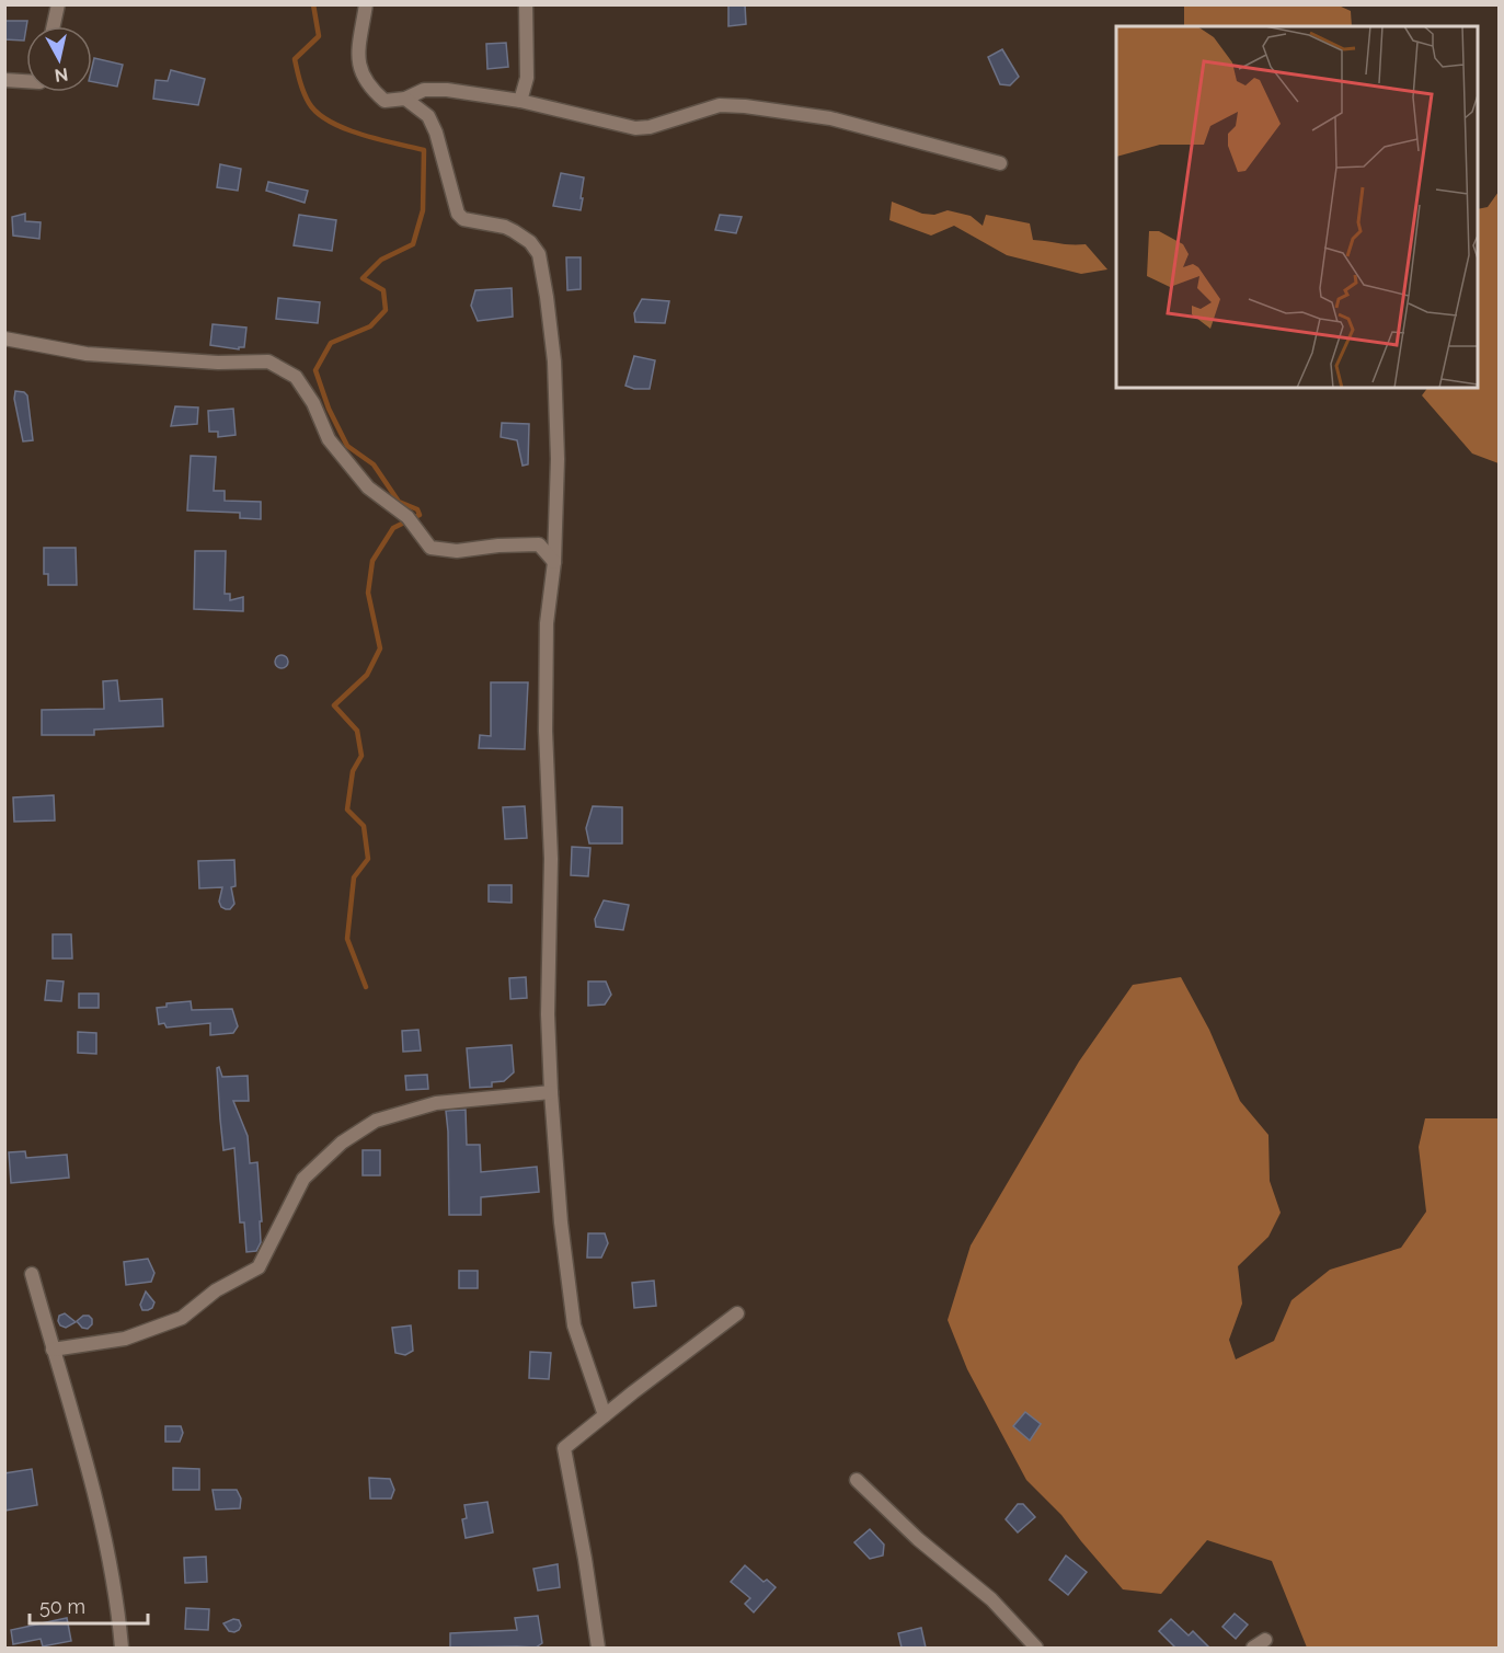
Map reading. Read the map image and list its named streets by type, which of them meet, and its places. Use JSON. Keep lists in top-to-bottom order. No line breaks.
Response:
{"scale_bar":"50 m","north":"bottom"}
